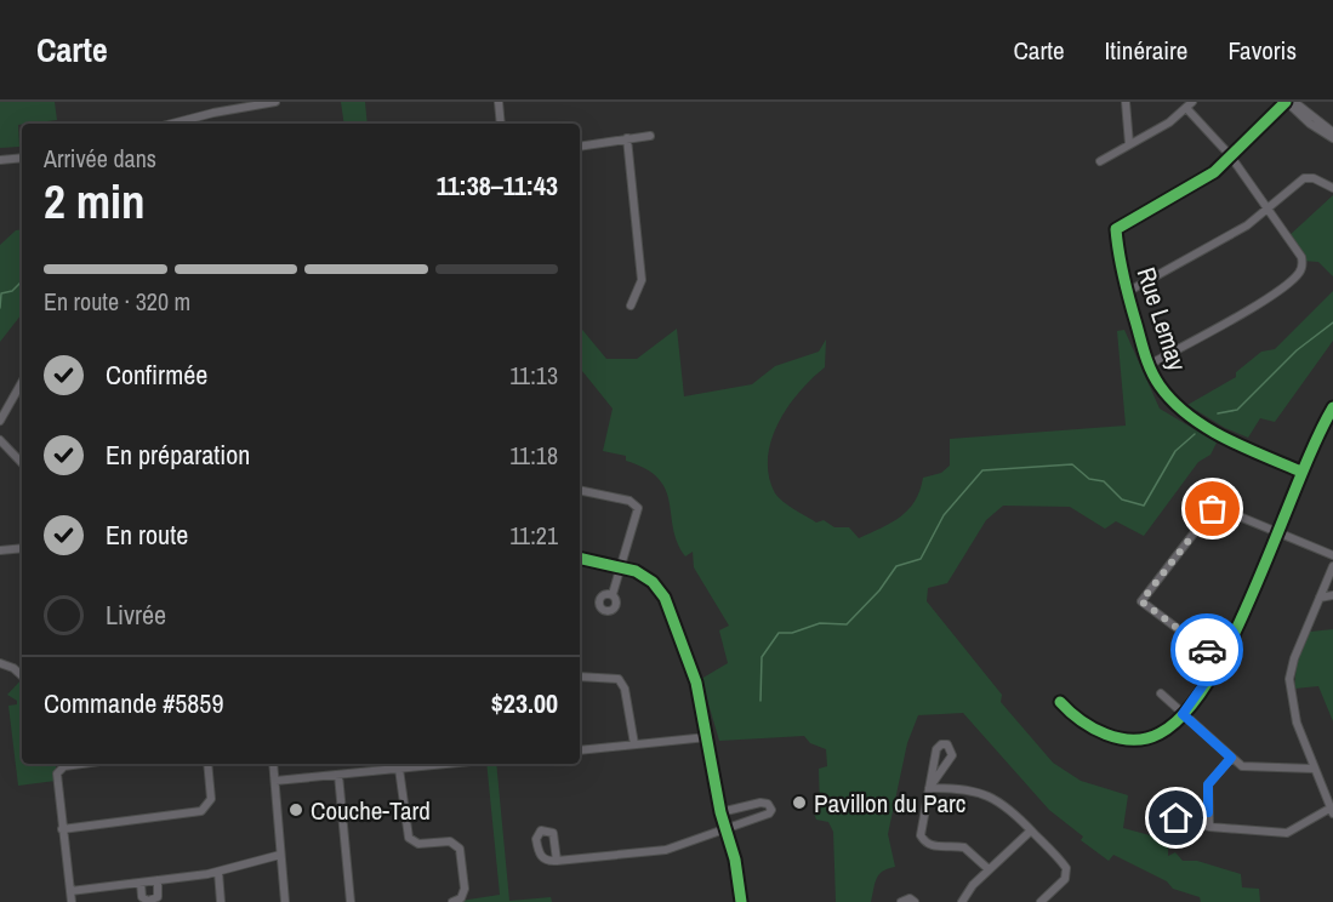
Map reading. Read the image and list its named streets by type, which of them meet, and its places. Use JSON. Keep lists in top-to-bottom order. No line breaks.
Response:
{"streets":{"street":["Rue Lemay"]},"places":["Pavillon du Parc","Couche-Tard"],"page":{"header":"Carte","nav":["Carte","Itinéraire","Favoris"],"heading":["2 min","Arrivée dans","11:38–11:43"],"panel":["Commande #5859","$23.00"],"bar":"En route · 320 m","list":[["Confirmée","11:13"],["En préparation","11:18"],["En route","11:21"],"Livrée"]}}
